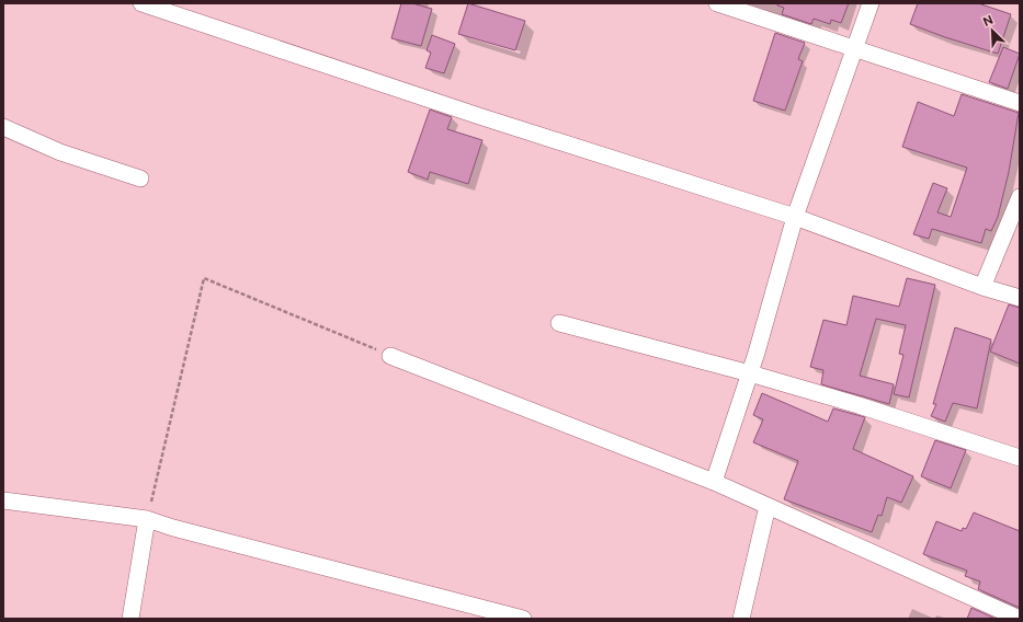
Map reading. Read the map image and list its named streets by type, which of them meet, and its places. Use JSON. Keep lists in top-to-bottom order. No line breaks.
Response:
{"north":"top left"}
